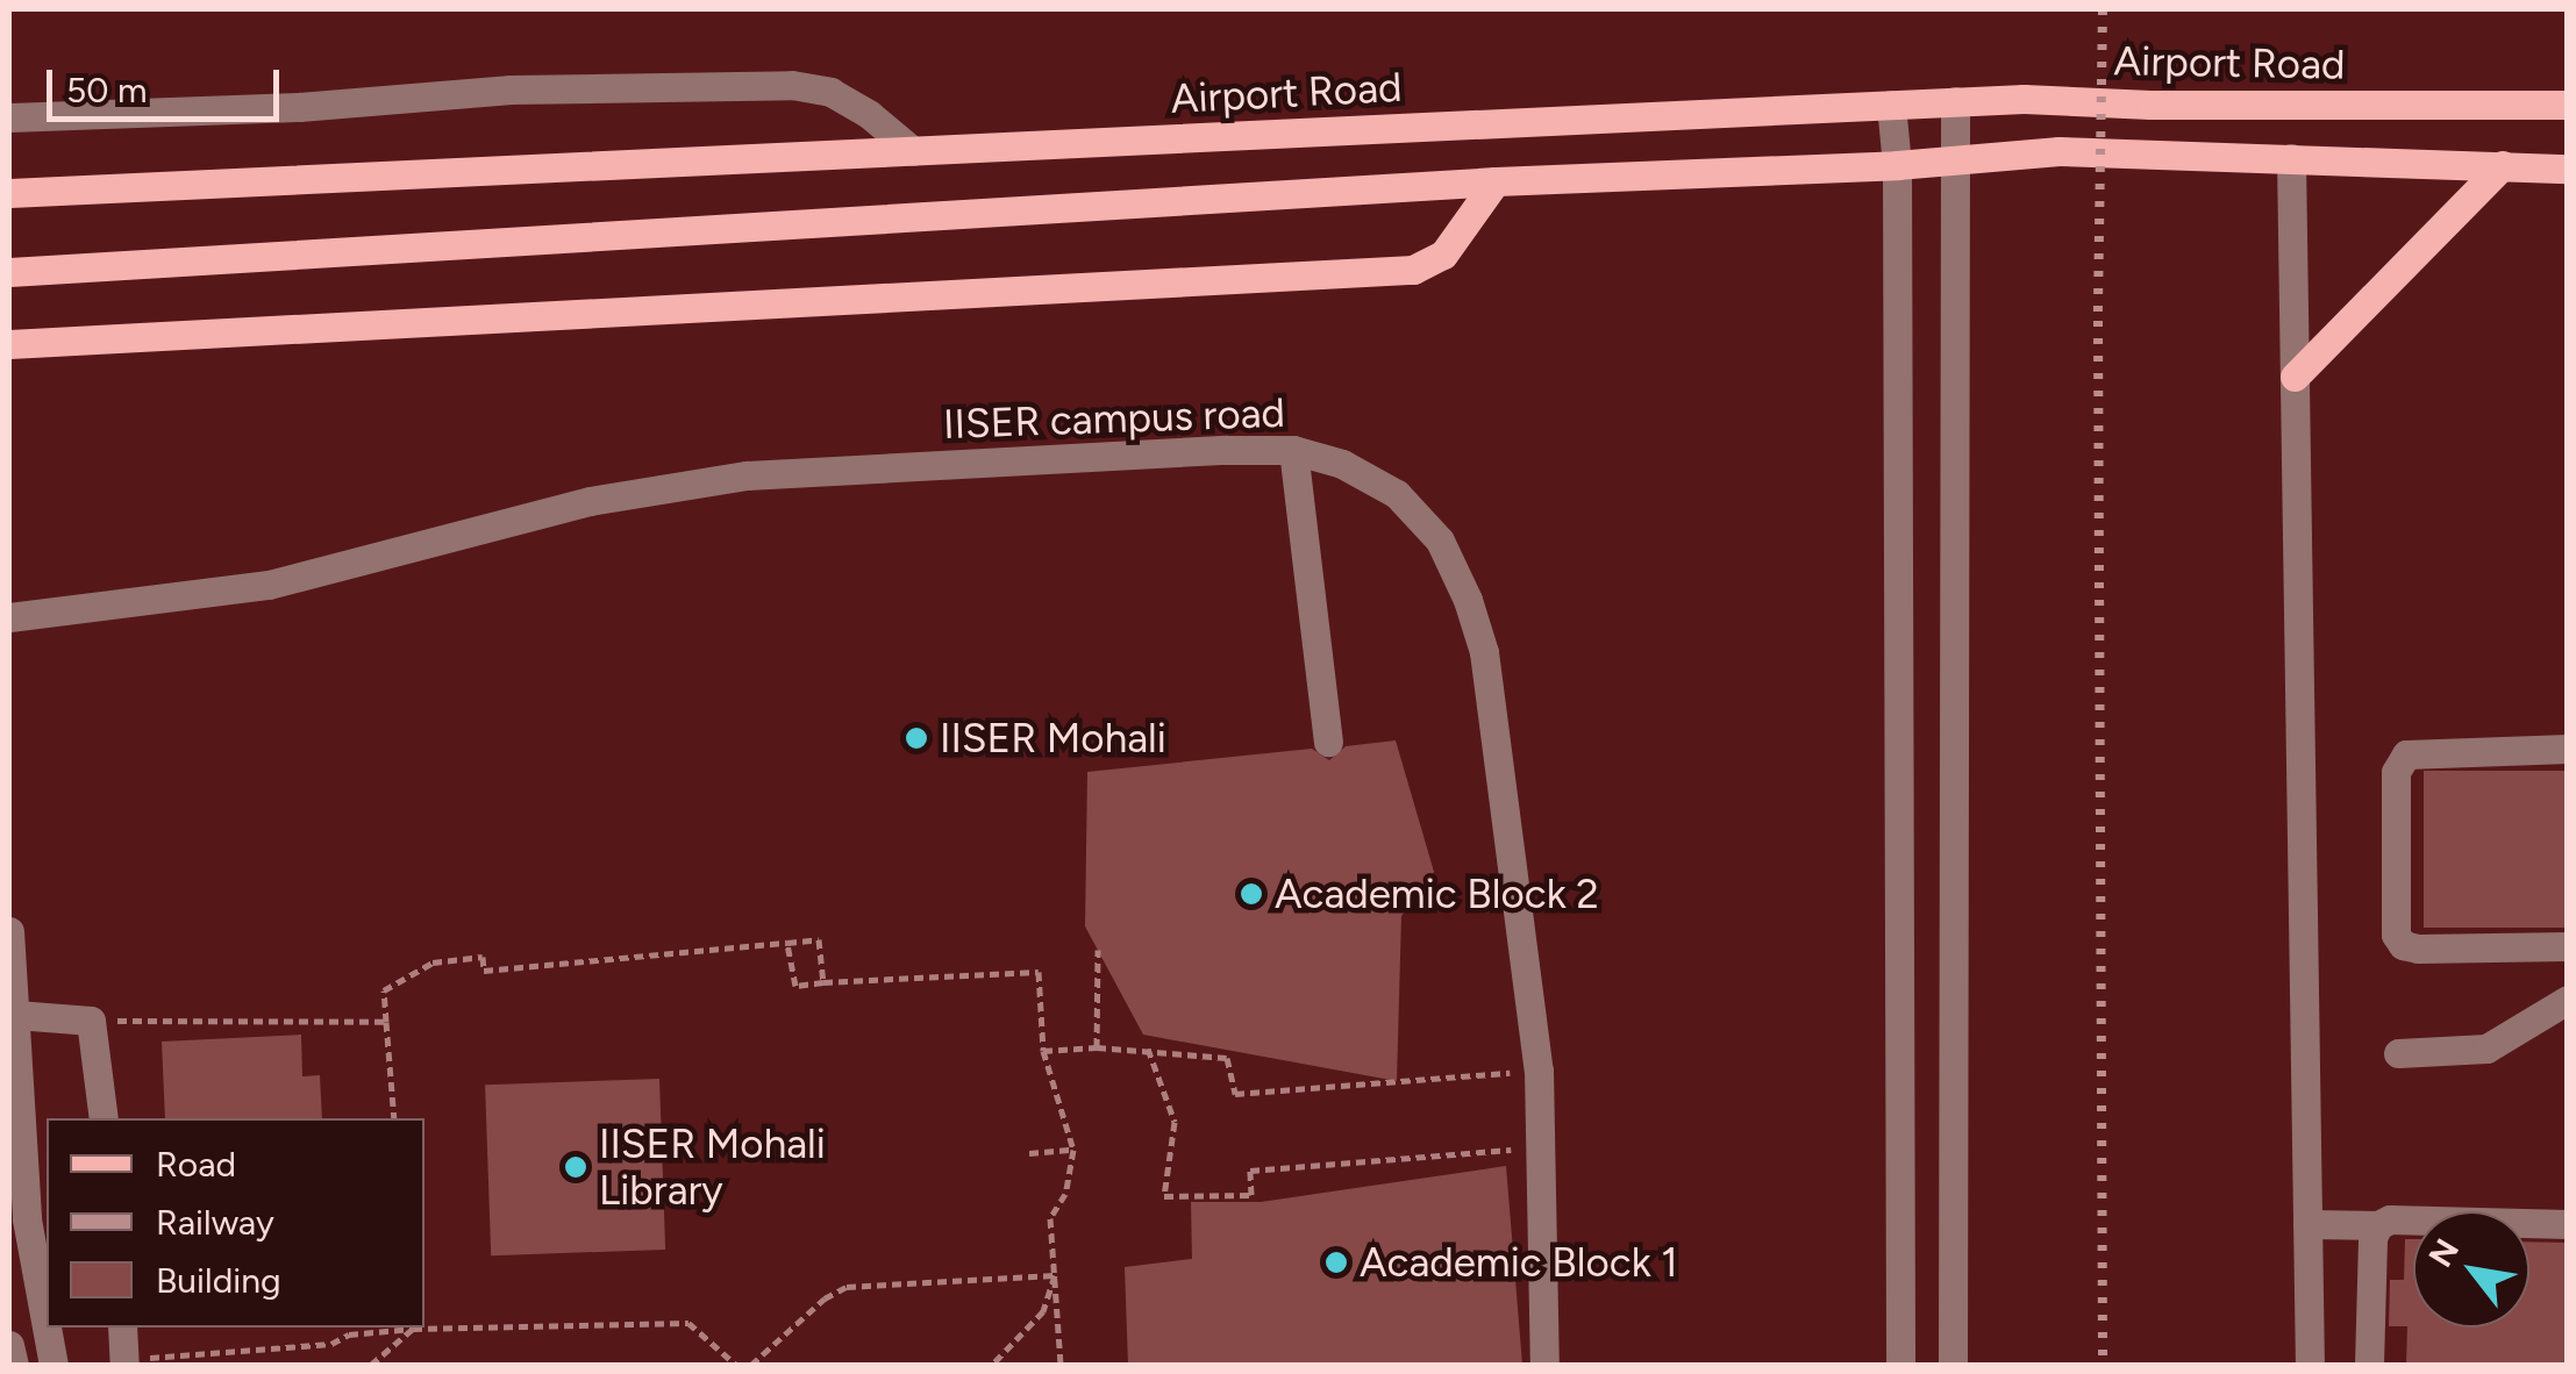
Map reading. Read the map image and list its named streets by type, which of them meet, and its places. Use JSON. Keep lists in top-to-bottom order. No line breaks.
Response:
{"streets":{"main road":["Airport Road"],"street":["IISER campus road"]},"places":["IISER Mohali","Academic Block 2","IISER Mohali Library","Academic Block 1"],"legend":["Road","Railway","Building"],"scale_bar":"50 m","north":"top left"}
